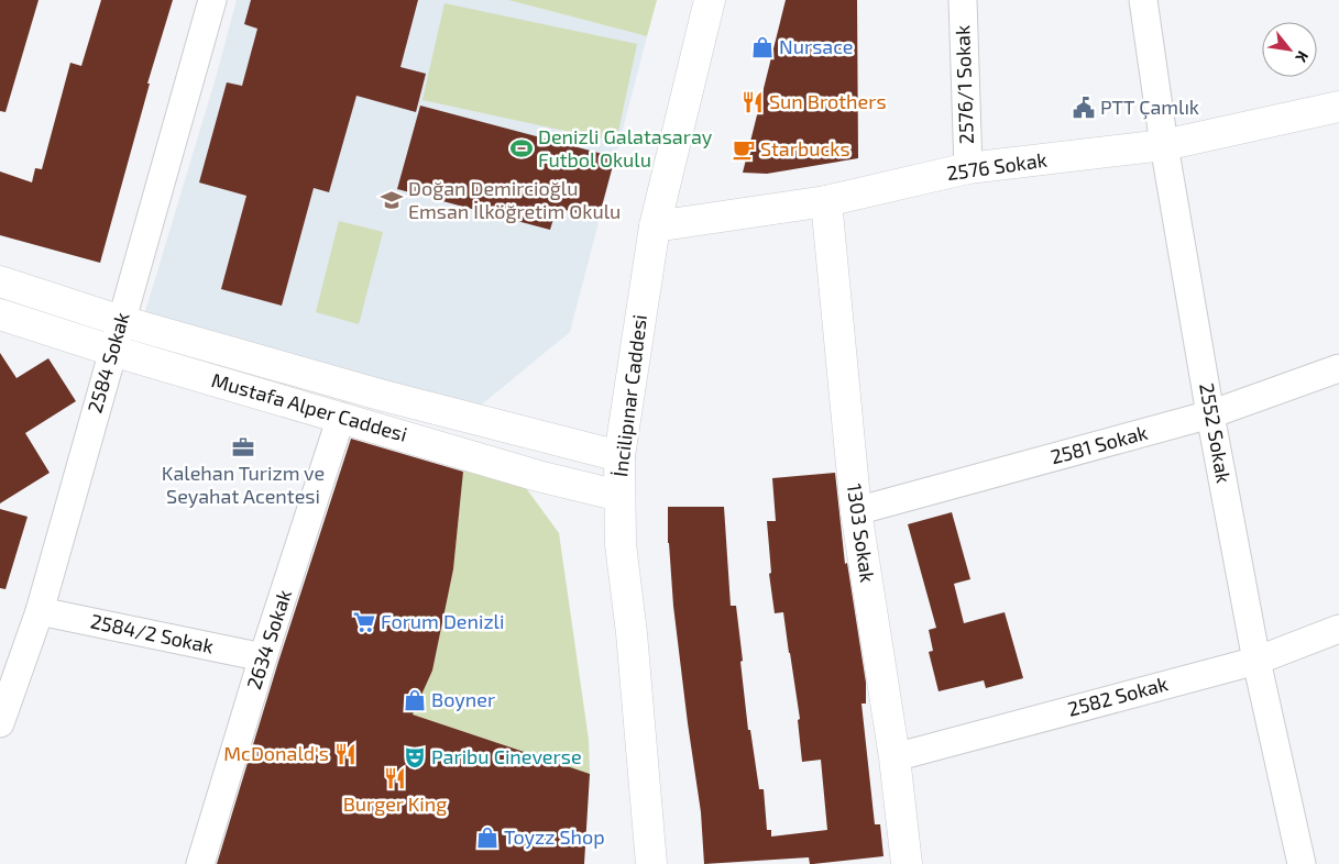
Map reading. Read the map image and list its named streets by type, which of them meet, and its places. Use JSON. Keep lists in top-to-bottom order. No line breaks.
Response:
{"streets":{"main road":["2576 Sokak","İncilipınar Caddesi","Mustafa Alper Caddesi","1303 Sokak"],"street":["2576/1 Sokak","2584 Sokak","2552 Sokak","2581 Sokak","2584/2 Sokak","2634 Sokak","2582 Sokak"]},"crossings":[["2576/1 Sokak","2576 Sokak"],["2576 Sokak","İncilipınar Caddesi"],["2576 Sokak","2552 Sokak"],["2576 Sokak","1303 Sokak"],["2584 Sokak","Mustafa Alper Caddesi"],["2584 Sokak","2584/2 Sokak"],["İncilipınar Caddesi","Mustafa Alper Caddesi"],["Mustafa Alper Caddesi","2634 Sokak"],["2552 Sokak","2581 Sokak"],["2552 Sokak","2582 Sokak"],["2581 Sokak","1303 Sokak"],["1303 Sokak","2582 Sokak"],["2584/2 Sokak","2634 Sokak"]],"places":{"shop":["Nursace","Boyner","Toyzz Shop"],"restaurant":["Sun Brothers","McDonald's","Burger King"],"public building":["PTT Çamlık"],"sports":["Denizli Galatasaray Futbol Okulu"],"cafe":["Starbucks"],"school or university":["Doğan Demircioğlu Emsan İlköğretim Okulu"],"office":["Kalehan Turizm ve Seyahat Acentesi"],"supermarket":["Forum Denizli"],"theatre":["Paribu Cineverse"]},"north":"bottom right"}
